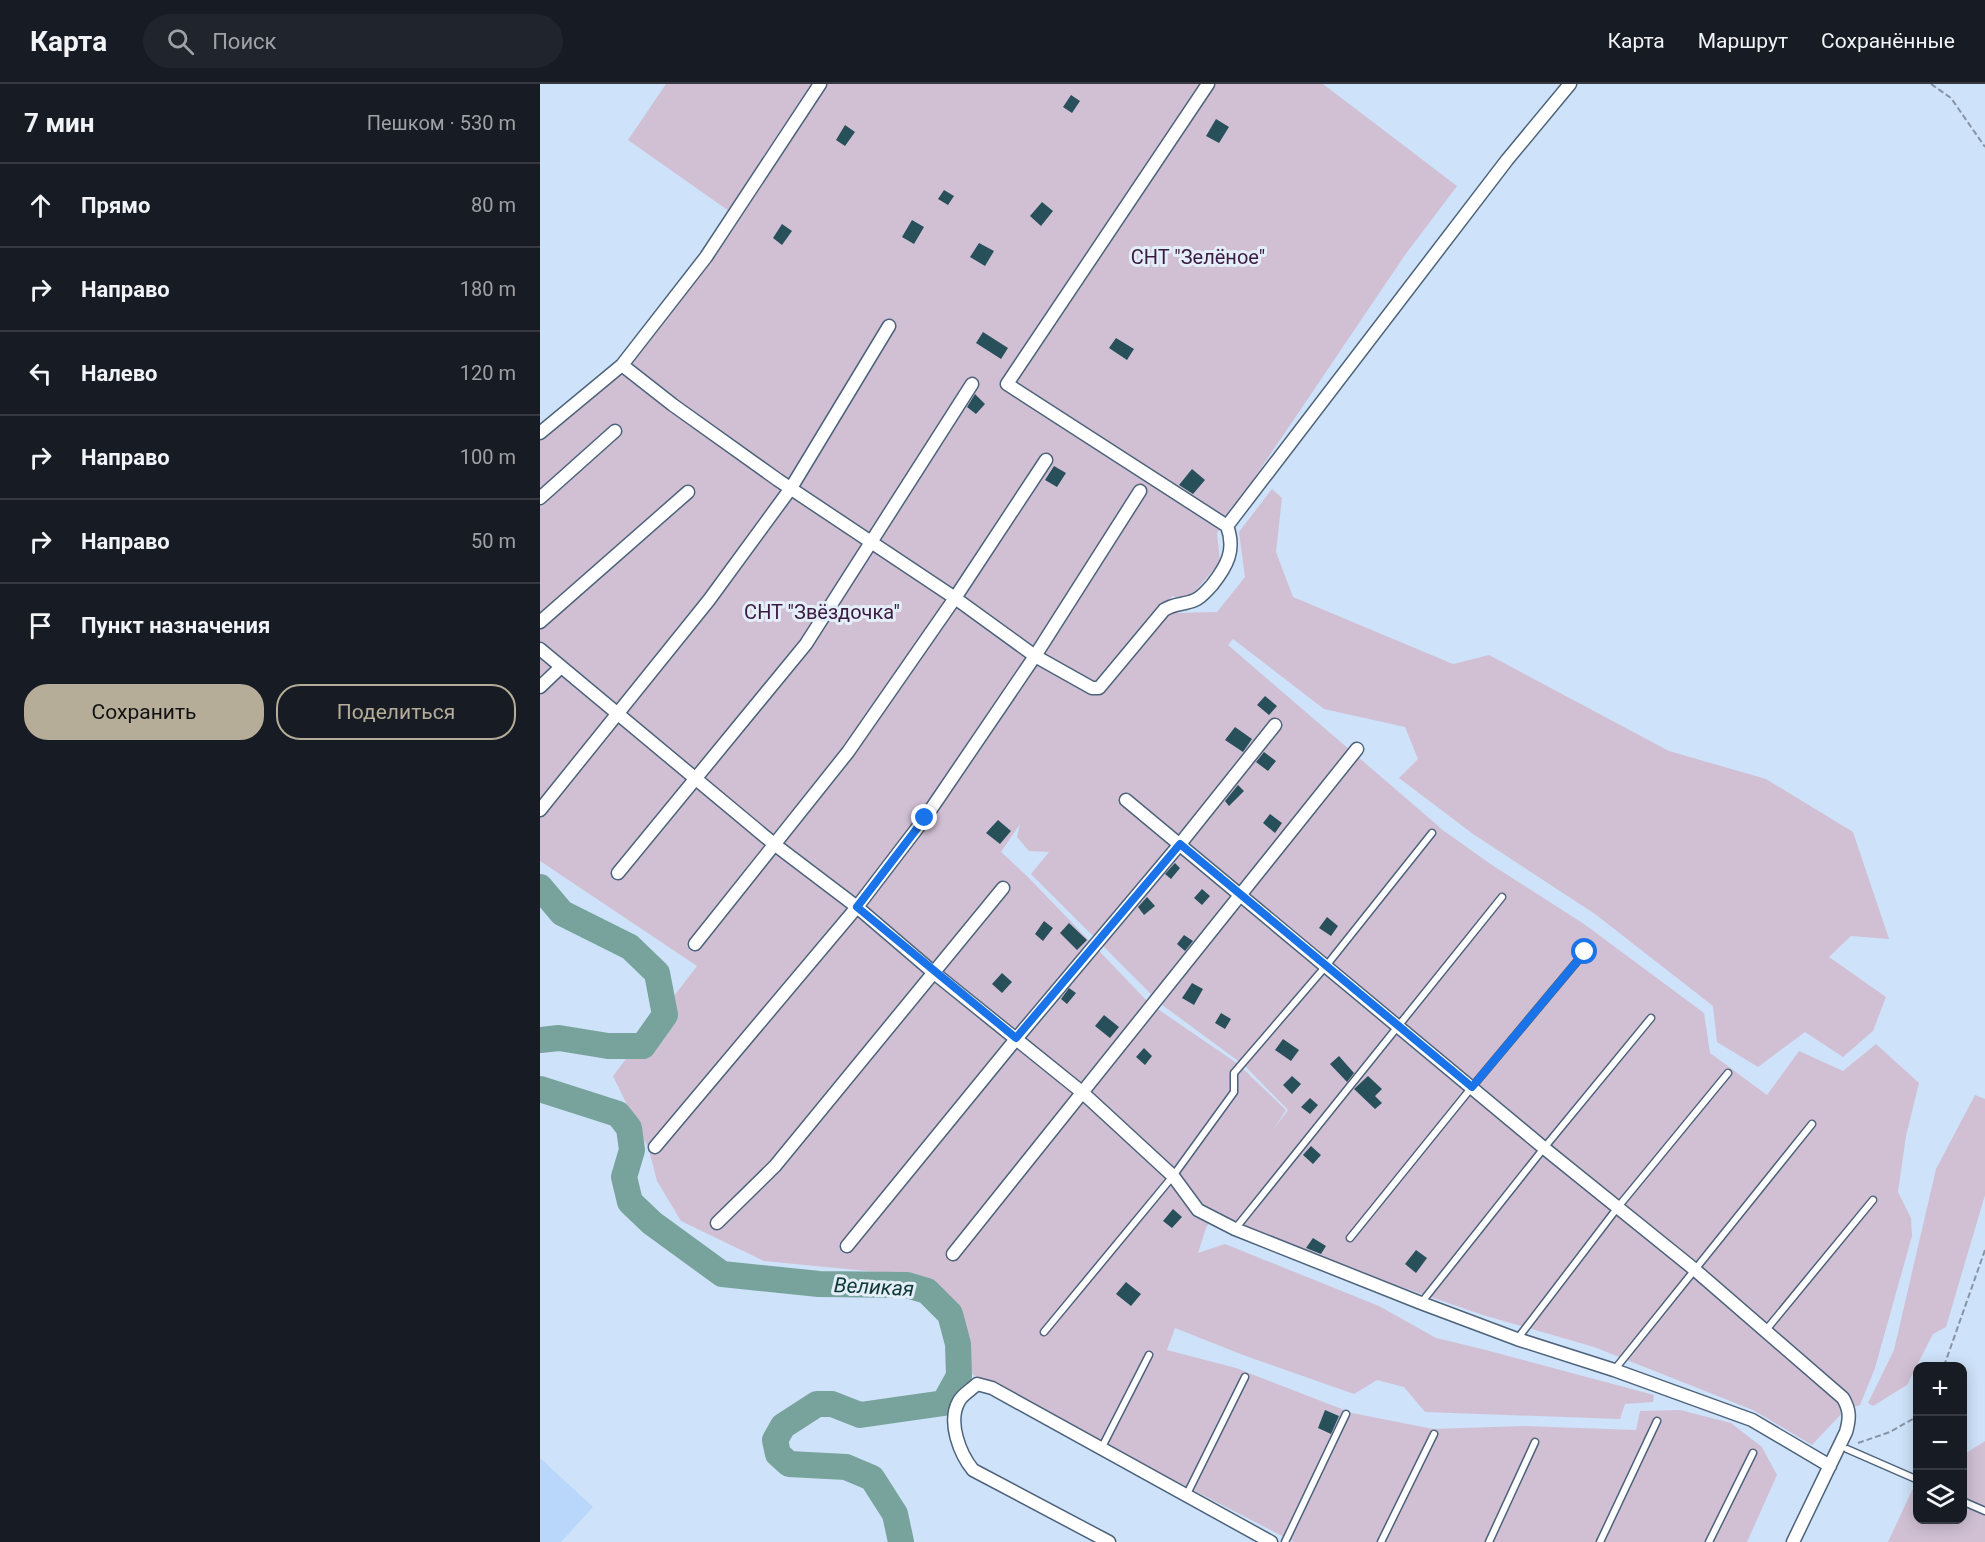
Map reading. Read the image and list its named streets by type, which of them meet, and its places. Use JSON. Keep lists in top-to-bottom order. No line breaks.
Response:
{"water":["Великая"],"parks":["СНТ \"Зелёное\"","СНТ \"Звёздочка\""],"page":{"header":"Карта","search":"Поиск","nav":["Карта","Маршрут","Сохранённые"],"heading":["7 мин","Пешком · 530 m"],"list":[["Прямо","80 m"],["Направо","180 m"],["Налево","120 m"],["Направо","100 m"],["Направо","50 m"],"Пункт назначения"],"buttons":["Сохранить","Поделиться"],"map_buttons":["+","−"]}}
